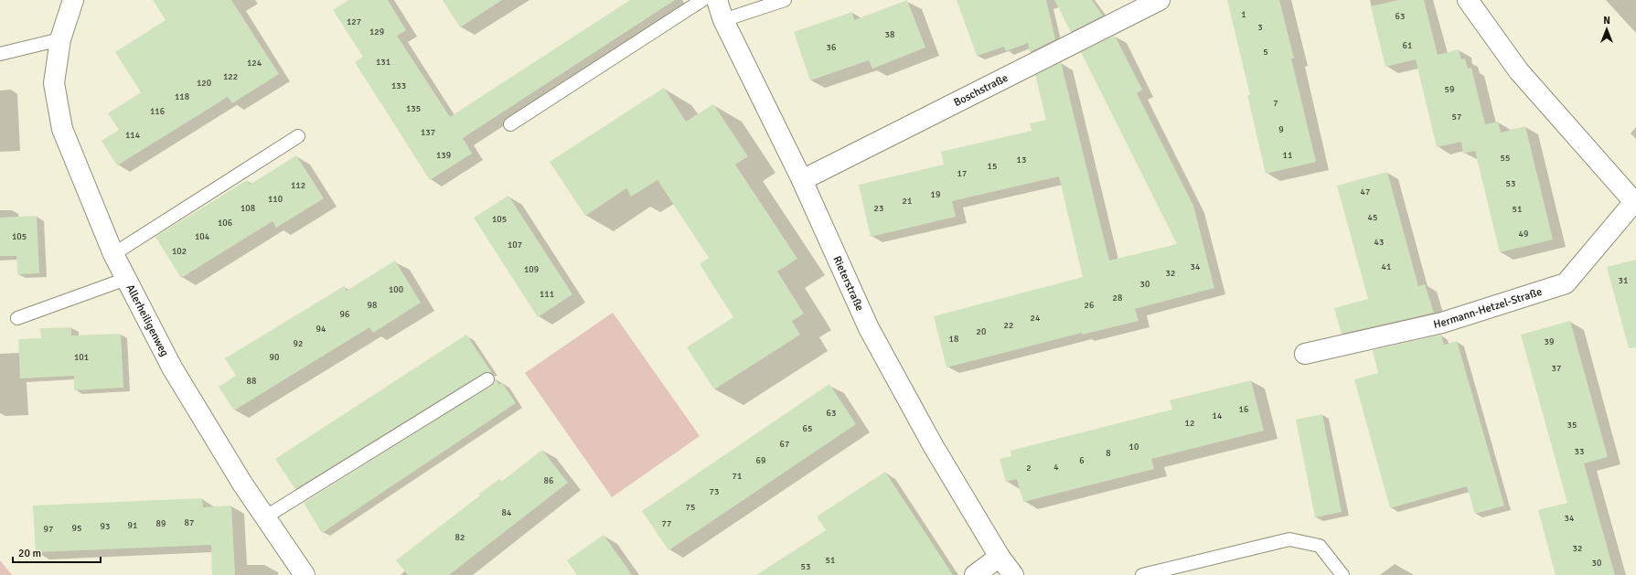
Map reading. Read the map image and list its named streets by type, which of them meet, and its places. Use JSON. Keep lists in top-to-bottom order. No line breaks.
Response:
{"streets":{"street":["Boschstraße","Rieterstraße","Hermann-Hetzel-Straße","Allerheiligenweg"]},"crossings":[["Boschstraße","Rieterstraße"]],"house_numbers":["1","63","127","3","129","38","61","36","5","131","124","122","120","133","59","118","7","135","116","57","9","137","114","139","11","55","13","15","17","53","112","47","19","110","21","108","23","51","45","105","106","49","105","104","43","107","102","34","41","109","32","31","30","100","111","28","98","26","96","24","22","94","20","18","39","92","101","90","37","88","16","63","14","12","35","65","67","10","33","8","69","6","4","2","71","86","73","75","84","34","87","89","77","91","93","95","97","82","32","51","30","53"],"scale_bar":"20 m","north":"top"}
